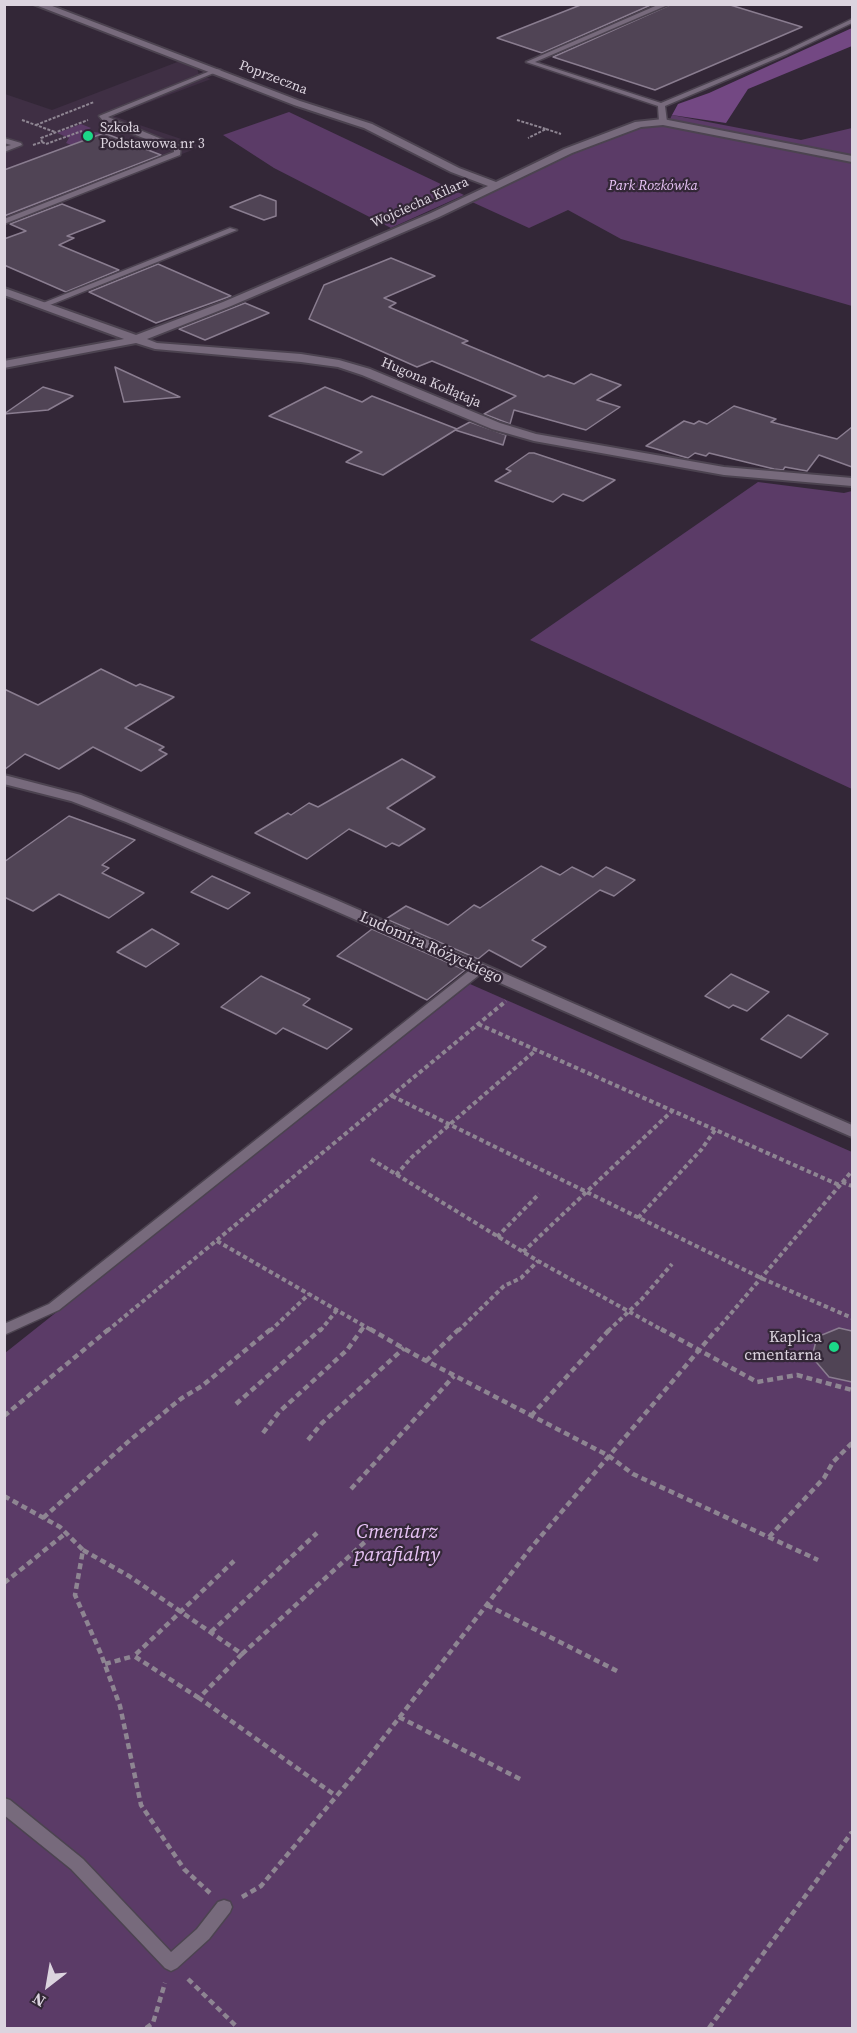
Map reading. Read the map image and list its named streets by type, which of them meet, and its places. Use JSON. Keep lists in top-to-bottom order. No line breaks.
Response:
{"streets":{"street":["Poprzeczna","Wojciecha Kilara","Hugona Kołłątaja","Ludomira Różyckiego"]},"crossings":[["Poprzeczna","Wojciecha Kilara"],["Wojciecha Kilara","Hugona Kołłątaja"]],"parks":["Park Rozkówka","Cmentarz parafialny"],"places":["Szkoła Podstawowa nr 3","Kaplica cmentarna"],"north":"bottom left"}
